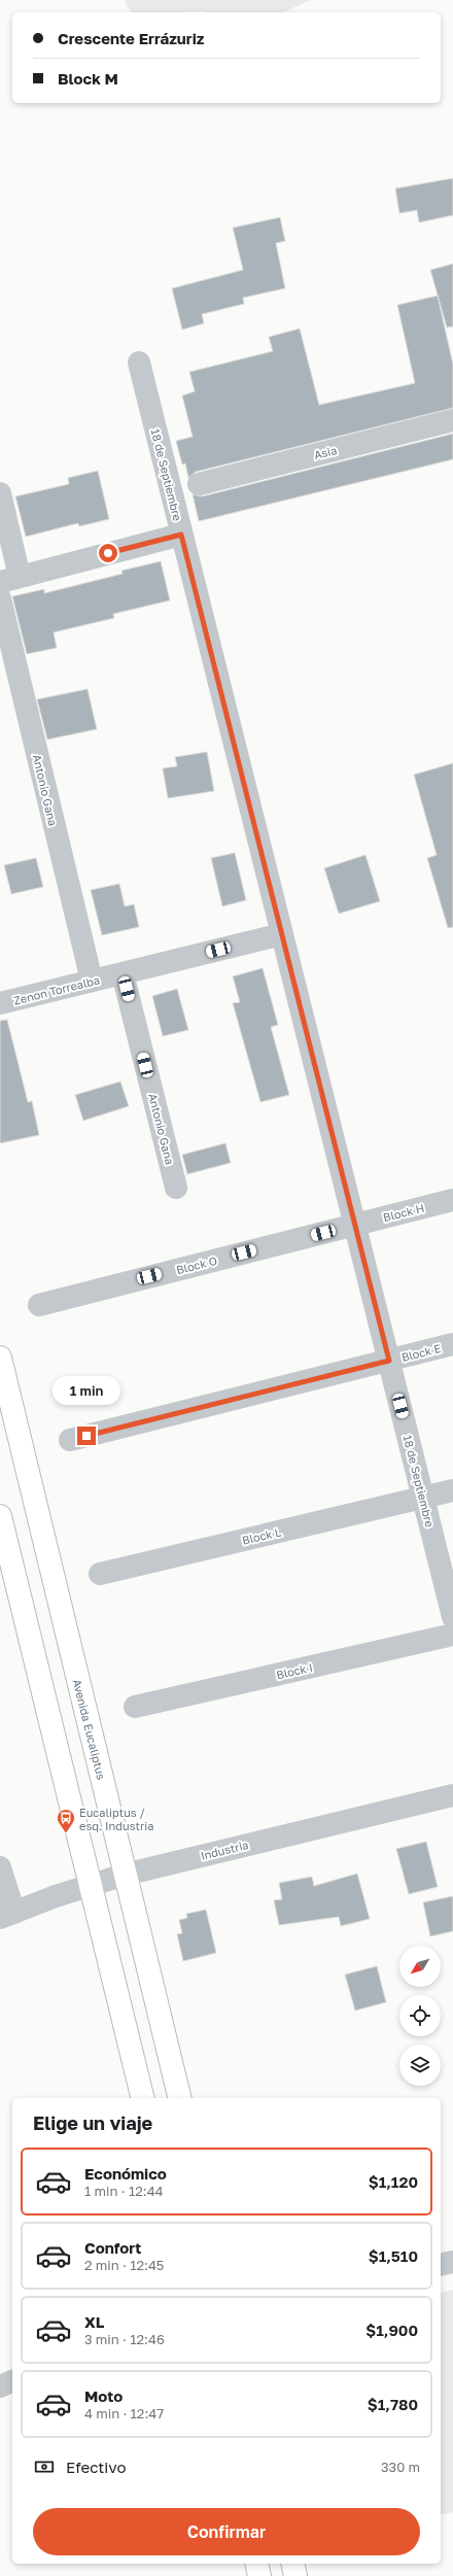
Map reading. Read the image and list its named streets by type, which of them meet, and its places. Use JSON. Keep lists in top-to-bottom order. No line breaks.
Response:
{"streets":{"main road":["Avenida Eucaliptus"],"street":["Asia","18 de Septiembre","Antonio Gana","Zenon Torrealba","Block H","Block O","Block E","Block L","Block I","Industria"]},"crossings":[["18 de Septiembre","Zenon Torrealba"],["18 de Septiembre","Block H"],["18 de Septiembre","Block O"],["18 de Septiembre","Block E"],["18 de Septiembre","Block L"],["Antonio Gana","Zenon Torrealba"],["Block H","Block O"],["Avenida Eucaliptus","Industria"]],"places":{"bus stop":["Eucaliptus / esq. Industria"]},"north":"bottom left","page":{"banner":["Crescente Errázuriz","Block M"],"bubble":"1 min","heading":"Elige un viaje","list":[{"name":"Económico","note":"1 min · 12:44","value":"$1,120"},{"name":"Confort","note":"2 min · 12:45","value":"$1,510"},{"name":"XL","note":"3 min · 12:46","value":"$1,900"},{"name":"Moto","note":"4 min · 12:47","value":"$1,780"}],"pay":["Efectivo","330 m"],"buttons":"Confirmar"}}
